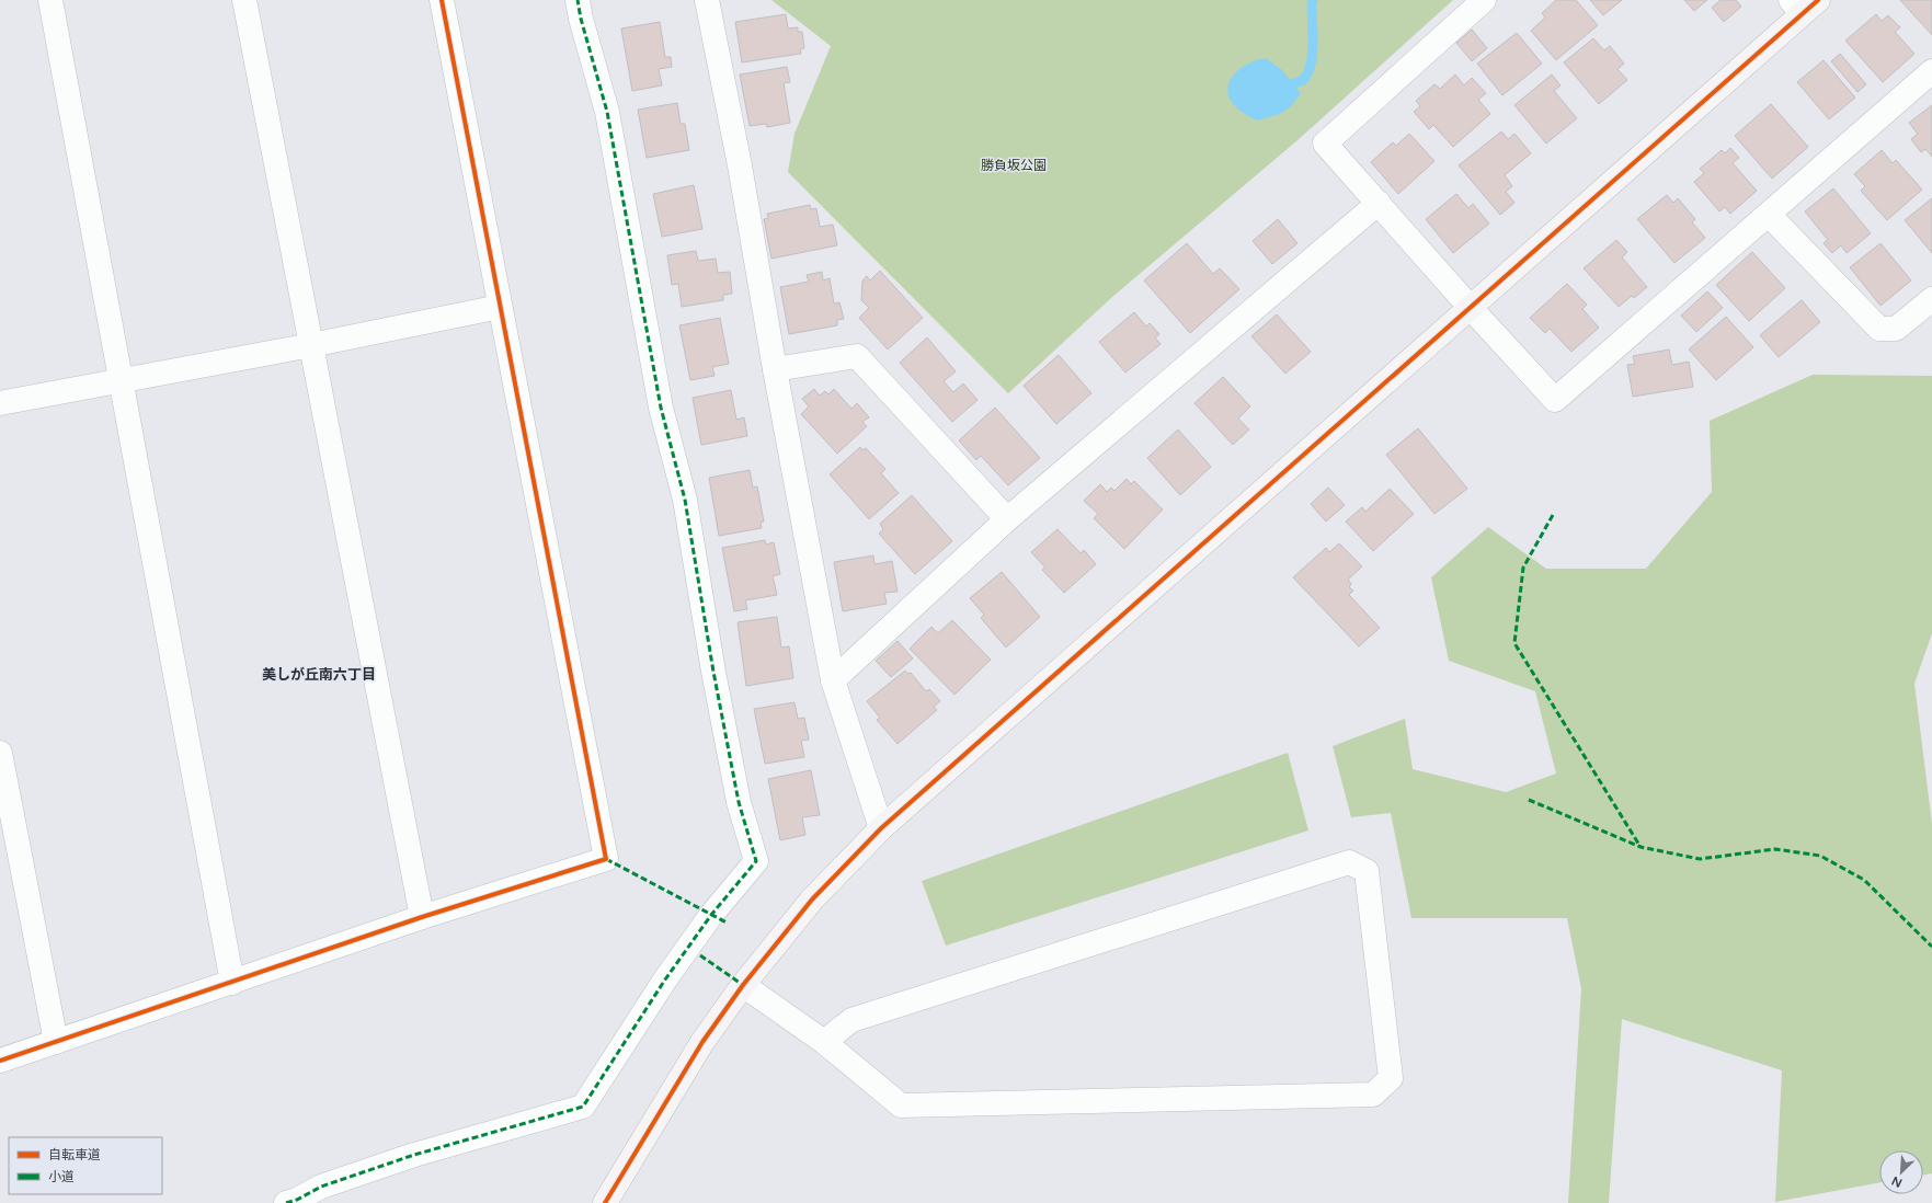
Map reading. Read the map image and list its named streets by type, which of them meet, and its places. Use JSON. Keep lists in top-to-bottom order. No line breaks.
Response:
{"districts":["美しが丘南六丁目"],"parks":["勝負坂公園"],"legend":["自転車道","小道"],"north":"bottom left"}
